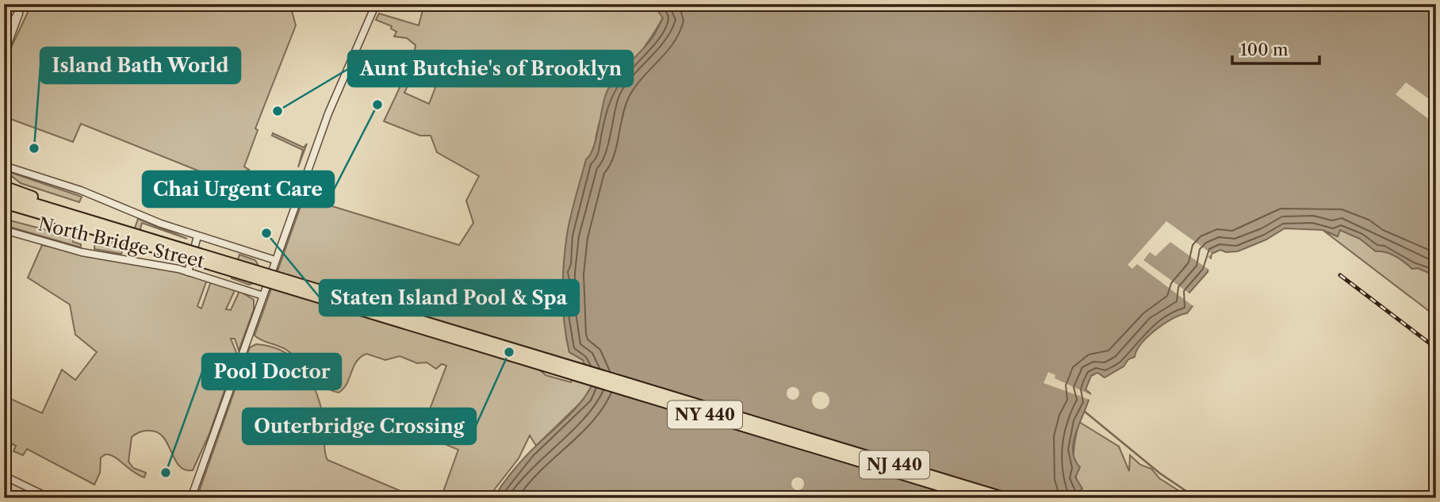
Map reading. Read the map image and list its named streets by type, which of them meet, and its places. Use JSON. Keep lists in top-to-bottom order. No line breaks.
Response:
{"streets":{"highway":["NY 440","NJ 440"],"street":["North Bridge Street"]},"crossings":[["NY 440","NJ 440"]],"places":["Chai Urgent Care","Aunt Butchie's of Brooklyn","Island Bath World","Staten Island Pool & Spa","Outerbridge Crossing","Pool Doctor"],"scale_bar":"100 m"}
